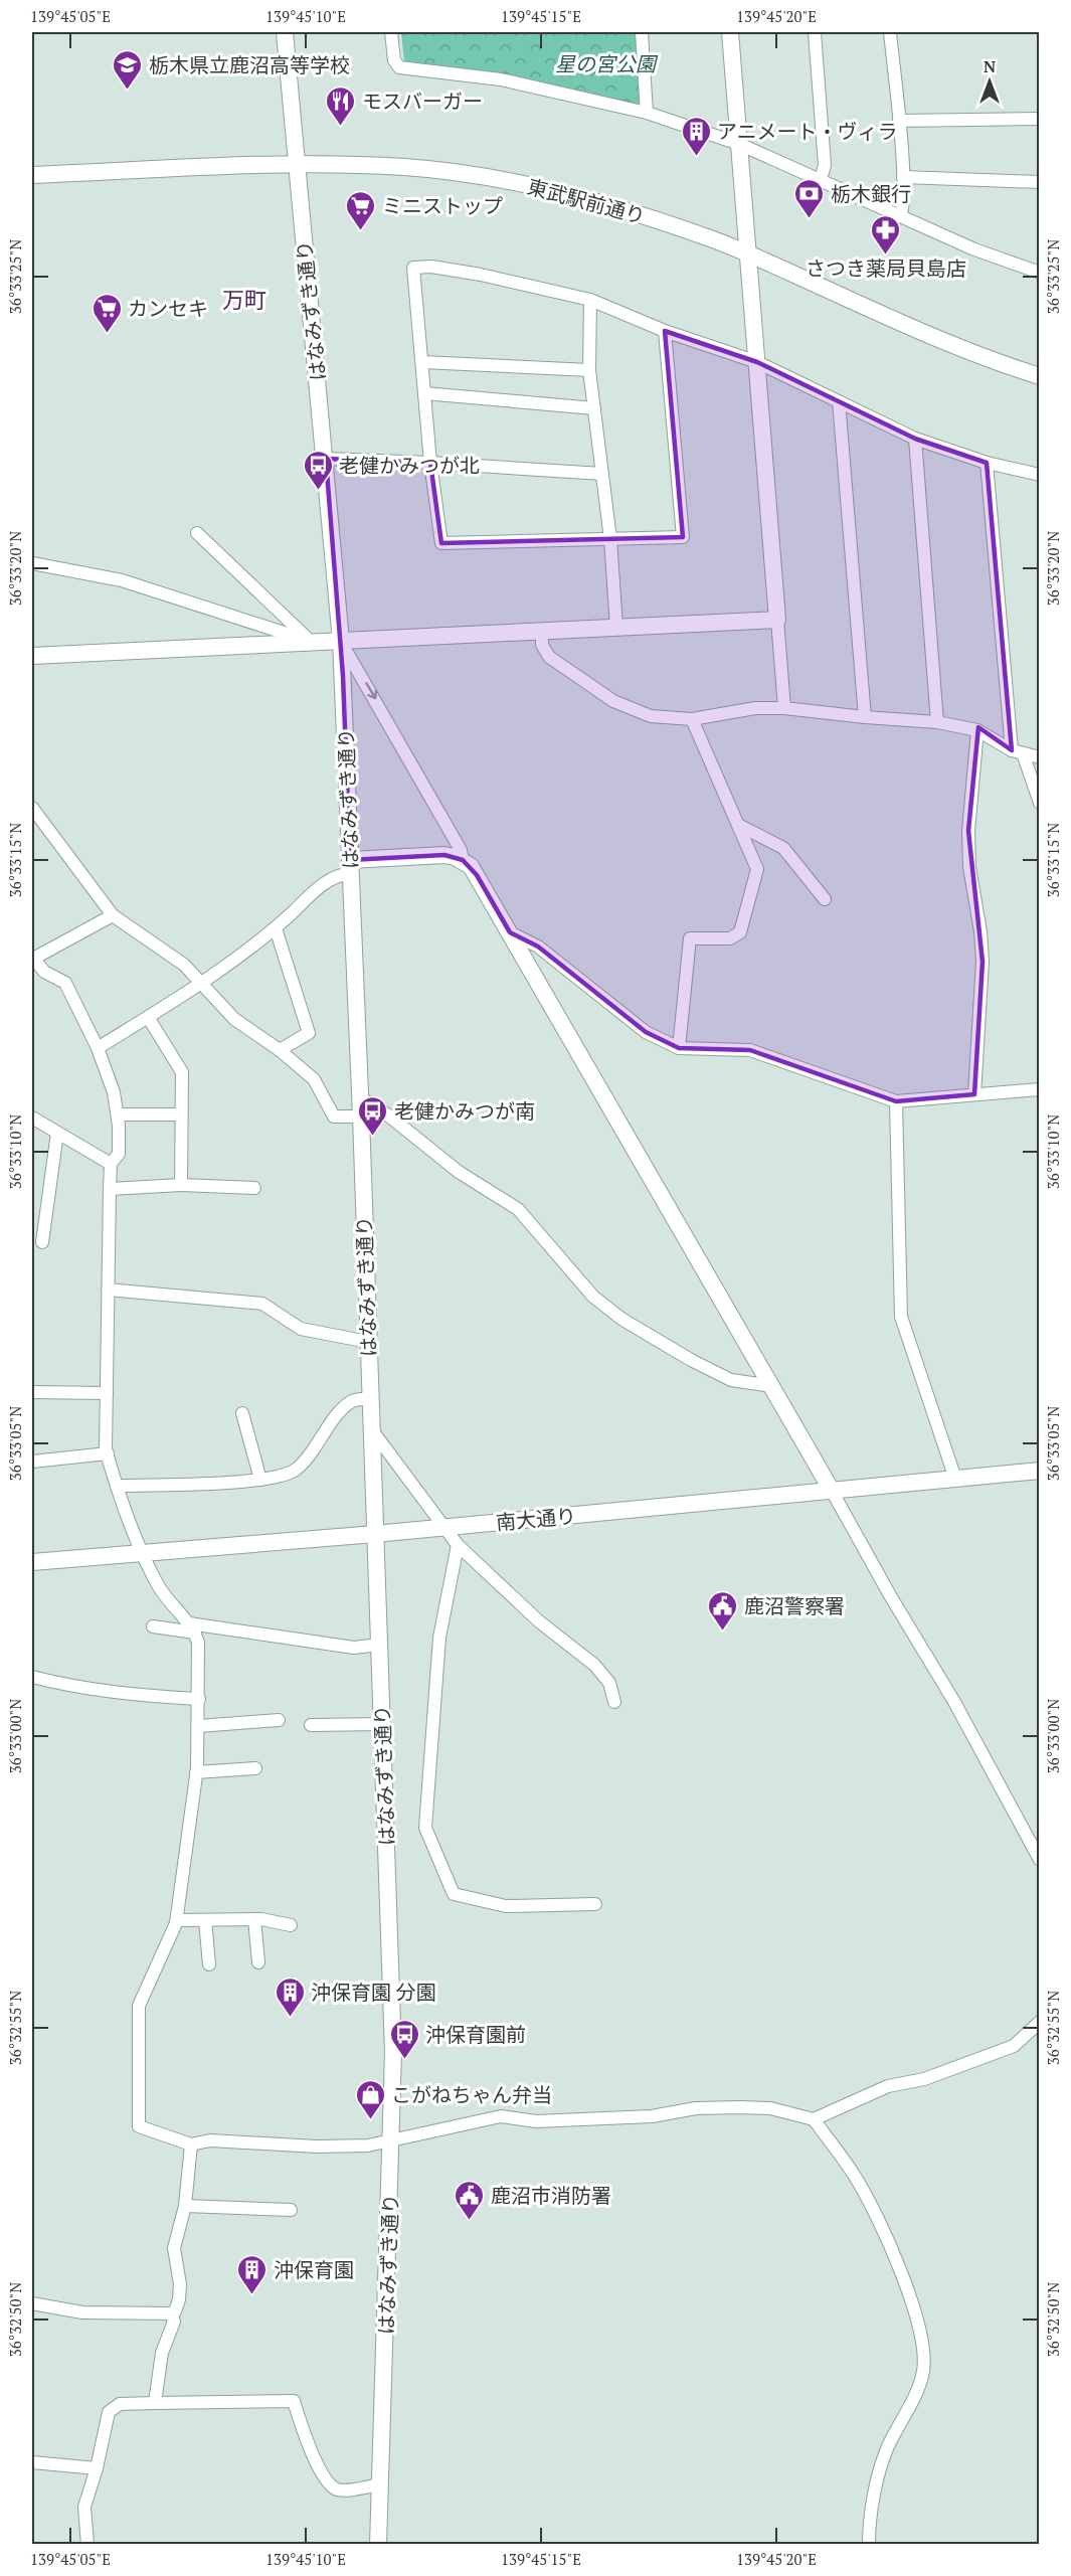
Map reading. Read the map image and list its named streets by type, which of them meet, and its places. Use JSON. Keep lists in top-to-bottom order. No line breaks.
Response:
{"streets":{"street":["東武駅前通り","はなみずき通り","南大通り"]},"crossings":[["東武駅前通り","はなみずき通り"],["はなみずき通り","南大通り"]],"districts":["万町"],"parks":["星の宮公園"],"places":{"school or university":["栃木県立鹿沼高等学校"],"restaurant":["モスバーガー"],"building":["アニメート・ヴィラ","沖保育園 分園","沖保育園"],"bank":["栃木銀行"],"supermarket":["ミニストップ","カンセキ"],"pharmacy":["さつき薬局貝島店"],"bus stop":["老健かみつが北","老健かみつが南","沖保育園前"],"public building":["鹿沼警察署","鹿沼市消防署"],"shop":["こがねちゃん弁当"]},"north":"top","coordinates":["139°45'05\"E","139°45'10\"E","139°45'15\"E","139°45'20\"E","36°33'25\"N","36°33'20\"N","36°33'15\"N","36°33'10\"N","36°33'05\"N","36°33'00\"N","36°32'55\"N","36°32'50\"N"]}
